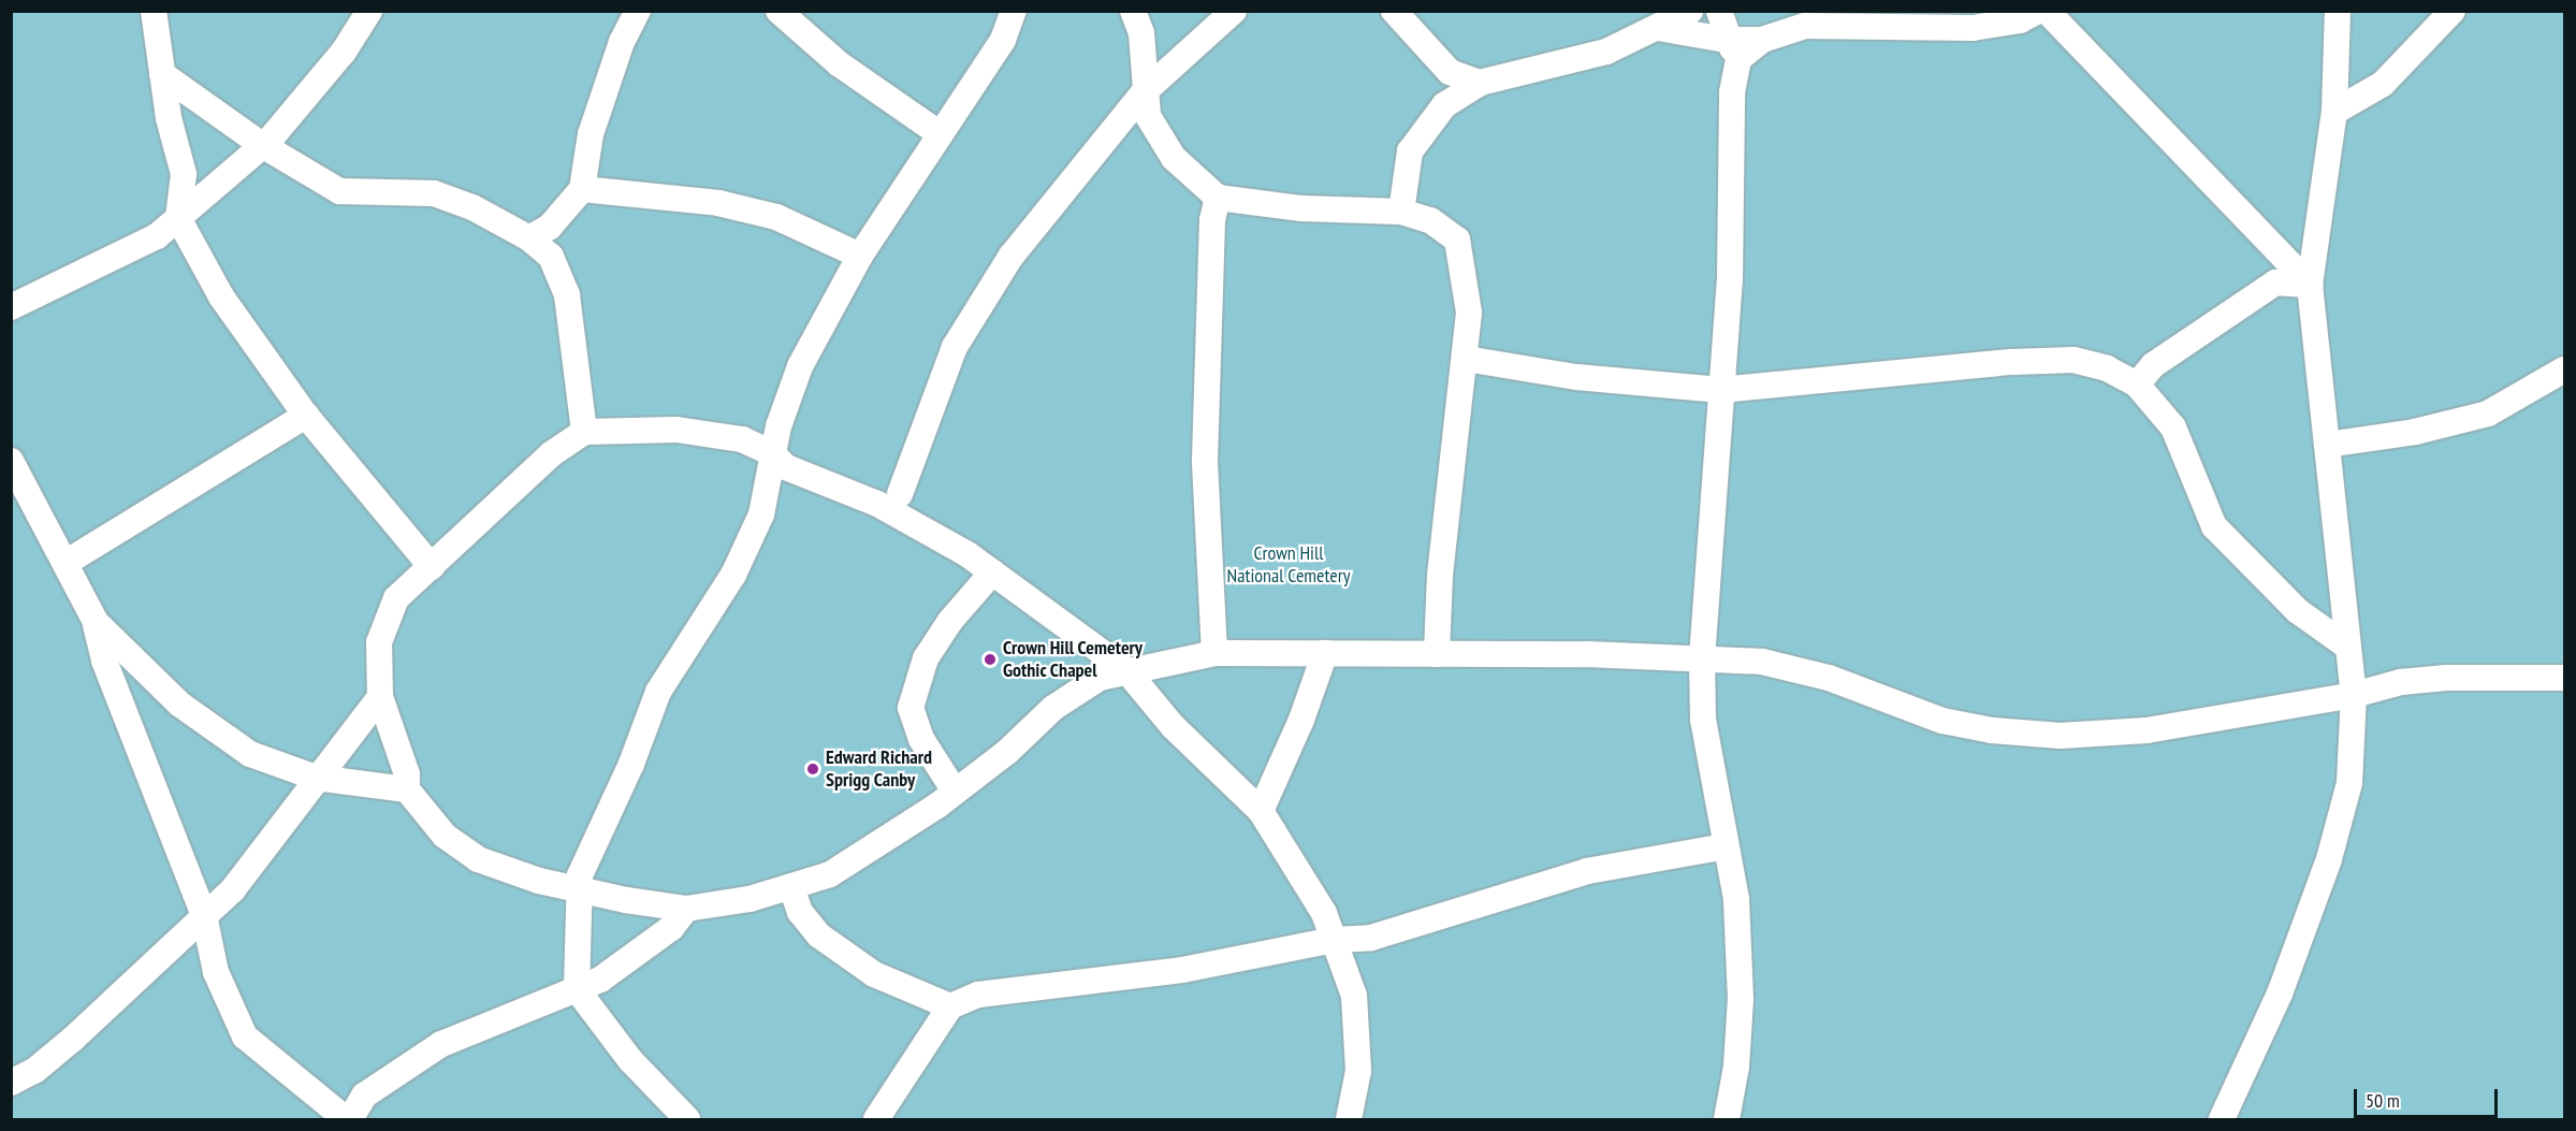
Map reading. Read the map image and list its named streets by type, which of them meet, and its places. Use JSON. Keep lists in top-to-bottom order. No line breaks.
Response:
{"parks":["Crown Hill National Cemetery"],"places":["Crown Hill Cemetery Gothic Chapel","Edward Richard Sprigg Canby"],"scale_bar":"50 m"}
